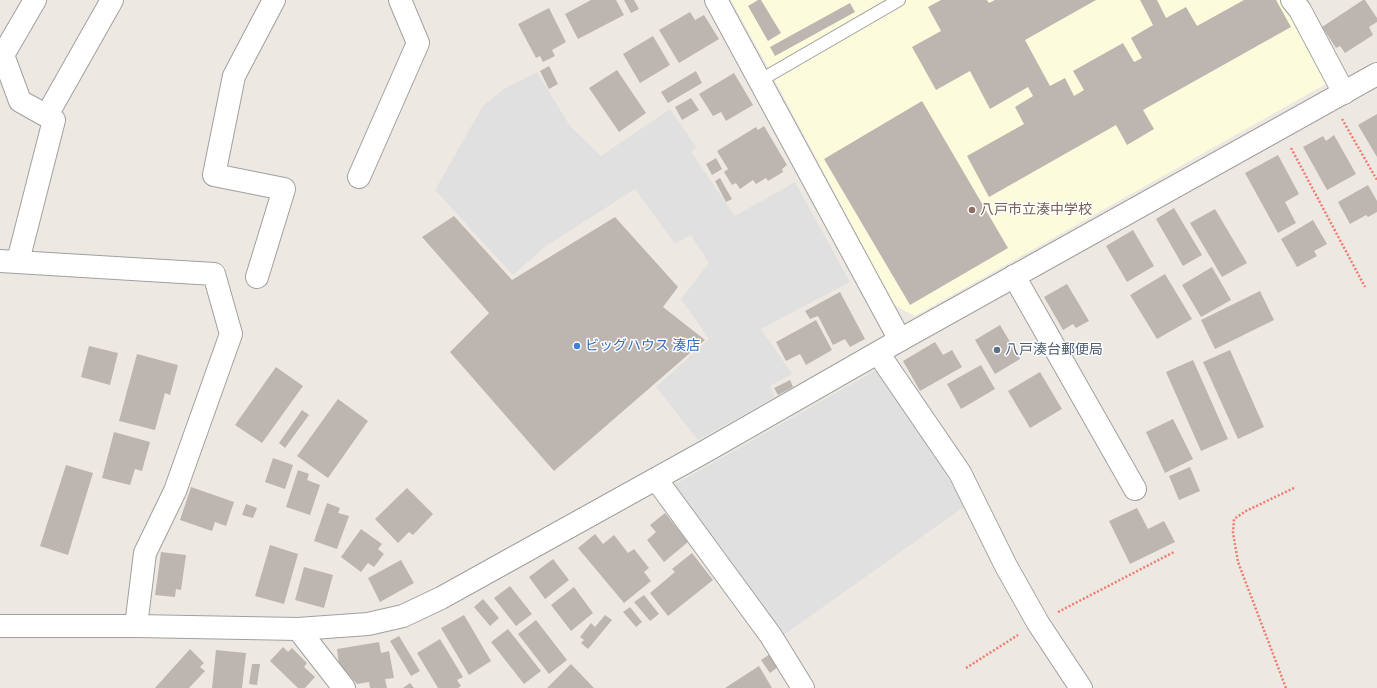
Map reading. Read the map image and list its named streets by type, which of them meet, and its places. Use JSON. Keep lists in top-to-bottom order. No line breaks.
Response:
{"places":["八戸市立湊中学校","ビッグハウス 湊店","八戸湊台郵便局"]}
